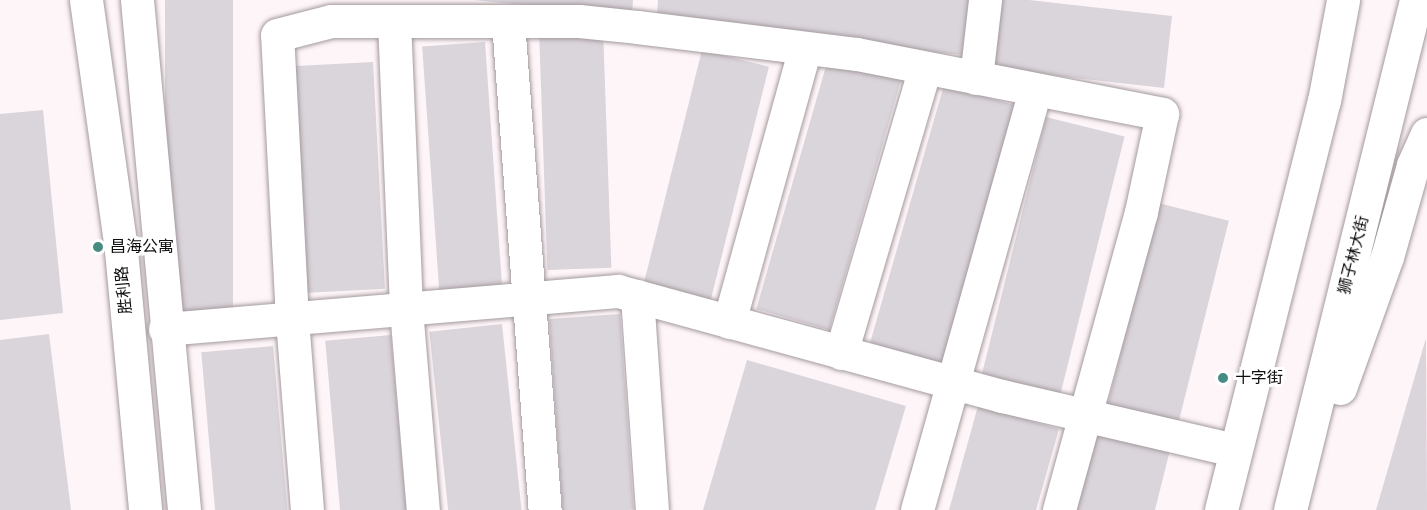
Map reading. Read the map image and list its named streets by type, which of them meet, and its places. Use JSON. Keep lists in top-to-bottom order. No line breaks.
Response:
{"streets":{"street":["狮子林大街","胜利路"]},"places":["昌海公寓","十字街"]}
